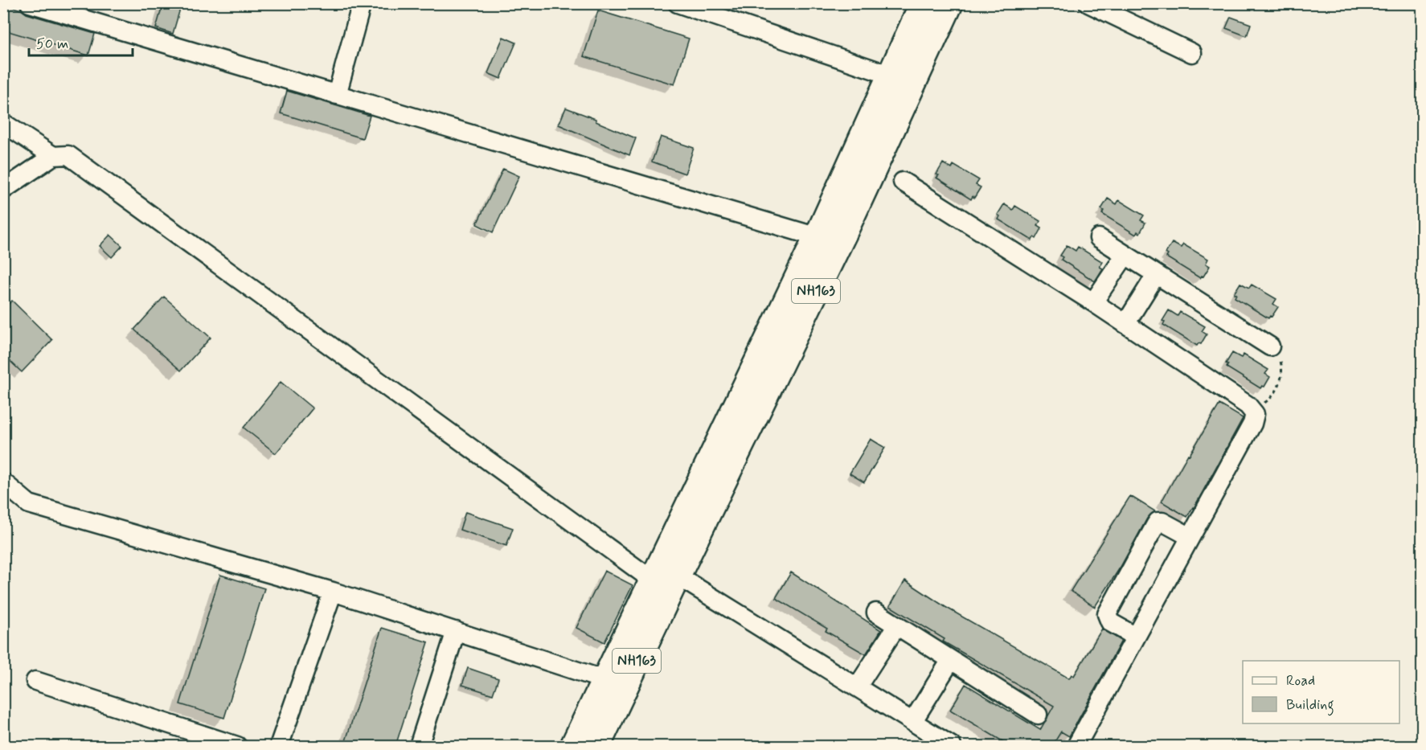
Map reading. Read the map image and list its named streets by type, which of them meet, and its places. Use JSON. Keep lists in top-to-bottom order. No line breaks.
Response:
{"streets":{"highway":["NH163"]},"legend":["Road","Building"],"scale_bar":"50 m"}
